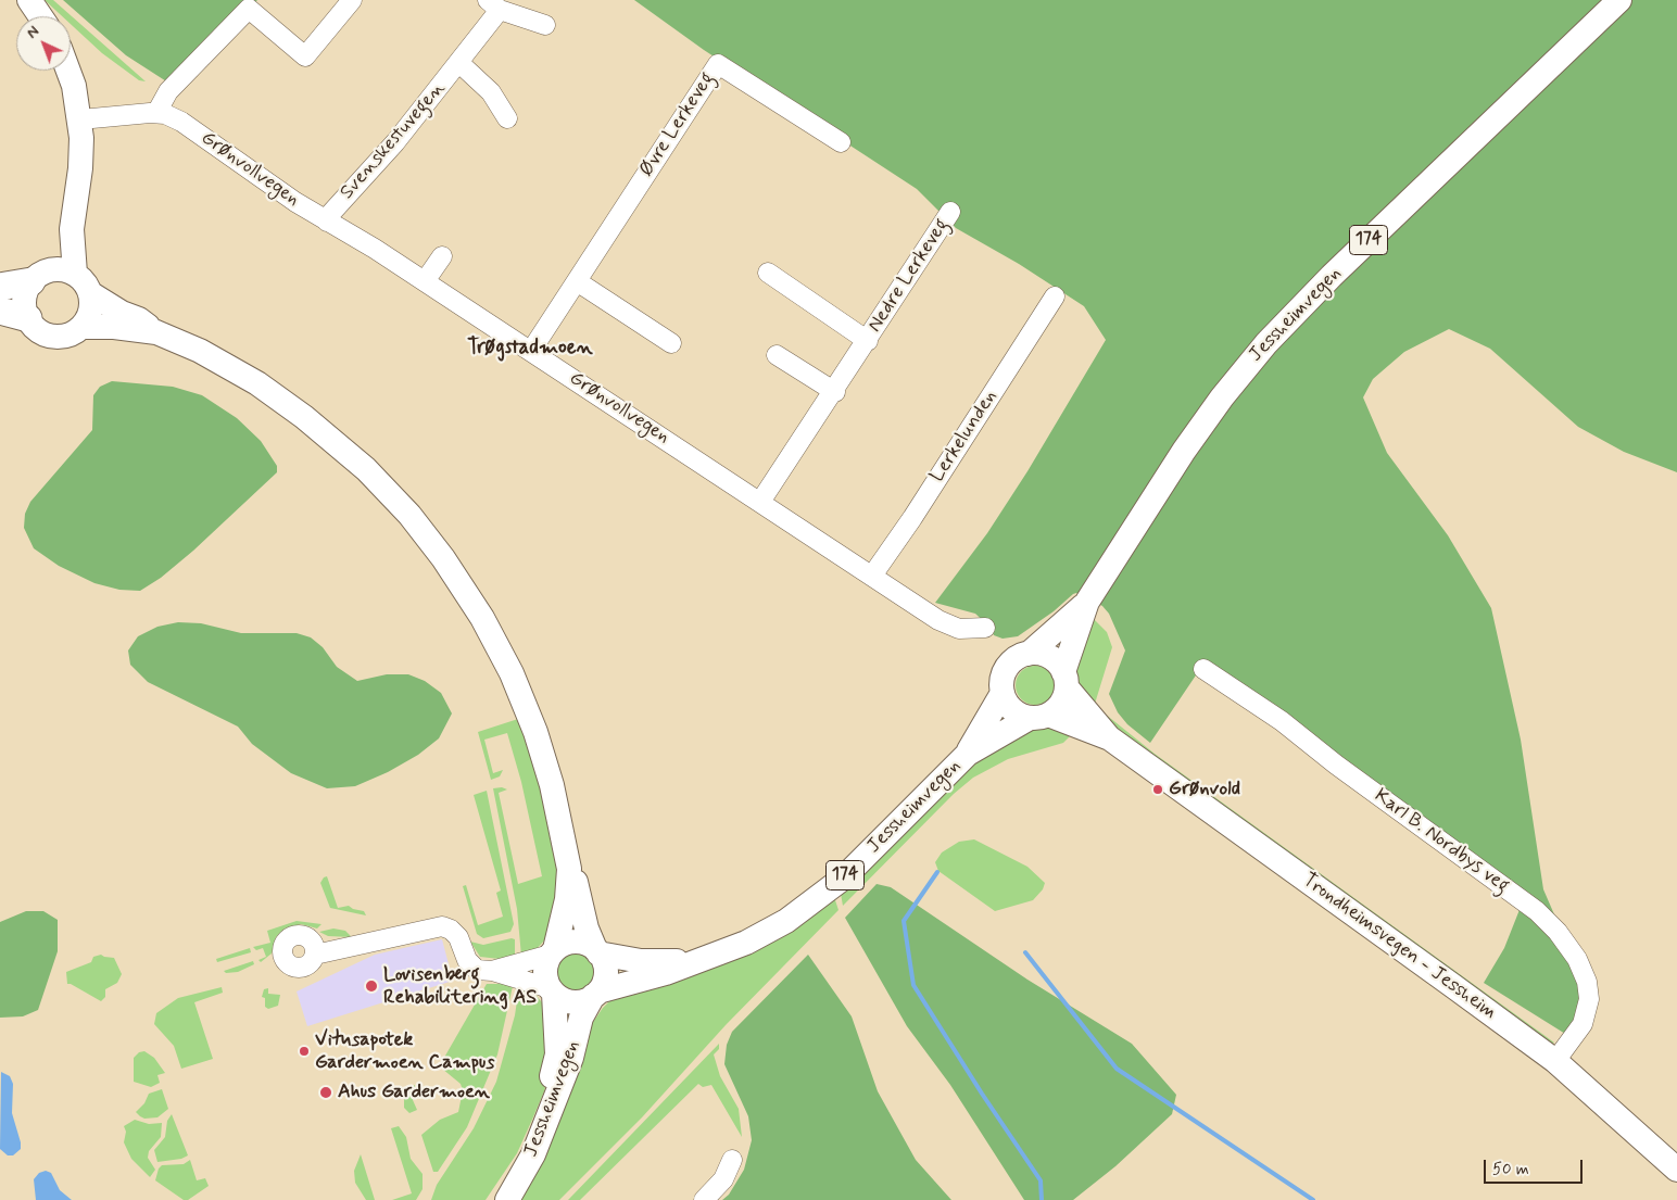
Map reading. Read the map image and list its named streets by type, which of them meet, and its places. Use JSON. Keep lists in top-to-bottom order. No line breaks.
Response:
{"streets":{"main road":["174","Jessheimvegen","Trondheimsvegen - Jessheim"],"street":["Øvre Lerkeveg","Svenskestuvegen","Grønvollvegen","Nedre Lerkeveg","Lerkelunden","Karl B. Nordbys veg"]},"crossings":[["Øvre Lerkeveg","Grønvollvegen"],["Svenskestuvegen","Grønvollvegen"],["Grønvollvegen","Nedre Lerkeveg"],["Grønvollvegen","Lerkelunden"],["174","Jessheimvegen"],["174","Trondheimsvegen - Jessheim"],["Jessheimvegen","Trondheimsvegen - Jessheim"],["Karl B. Nordbys veg","Trondheimsvegen - Jessheim"]],"districts":["Trøgstadmoen"],"places":["Grønvold","Lovisenberg Rehabilitering AS","Vitusapotek Gardermoen Campus","Ahus Gardermoen"],"scale_bar":"50 m","north":"top left"}
